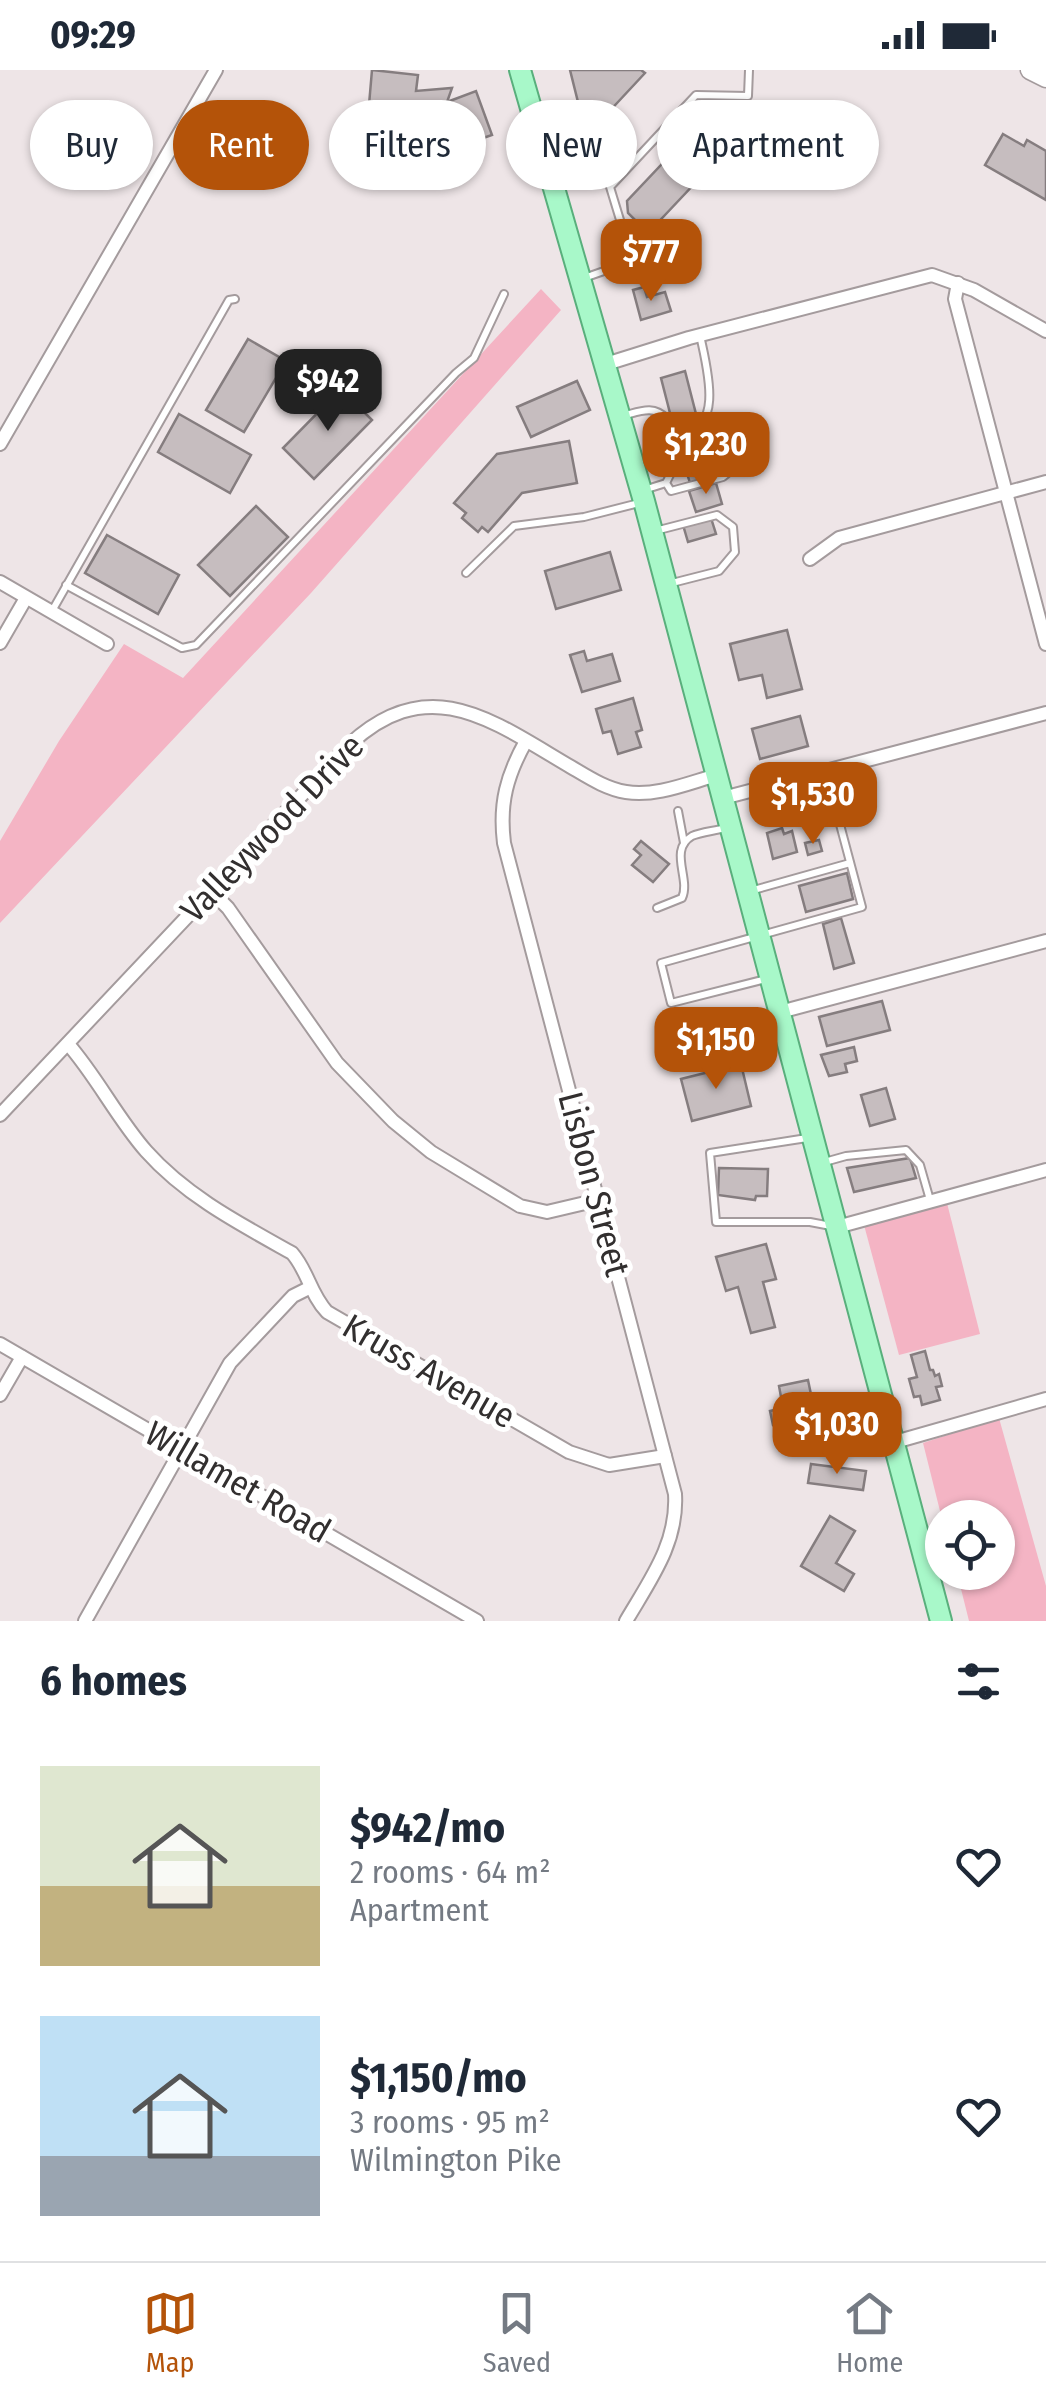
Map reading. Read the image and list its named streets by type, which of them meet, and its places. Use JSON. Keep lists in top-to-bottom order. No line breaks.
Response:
{"streets":{"street":["Valleywood Drive","Lisbon Street","Kruss Avenue","Willamet Road"]},"crossings":[["Valleywood Drive","Lisbon Street"],["Valleywood Drive","Kruss Avenue"],["Lisbon Street","Kruss Avenue"]],"page":{"status":"09:29","chip":["Buy","Rent","Filters","New","Apartment"],"price":["$777","$942","$1,230","$1,530","$1,150","$1,030"],"heading":"6 homes","list":[{"name":"$942/mo","note":"2 rooms · 64 m² · Apartment"},{"name":"$1,150/mo","note":"3 rooms · 95 m² · Wilmington Pike"}],"tabs":["Map","Saved","Home"]}}
